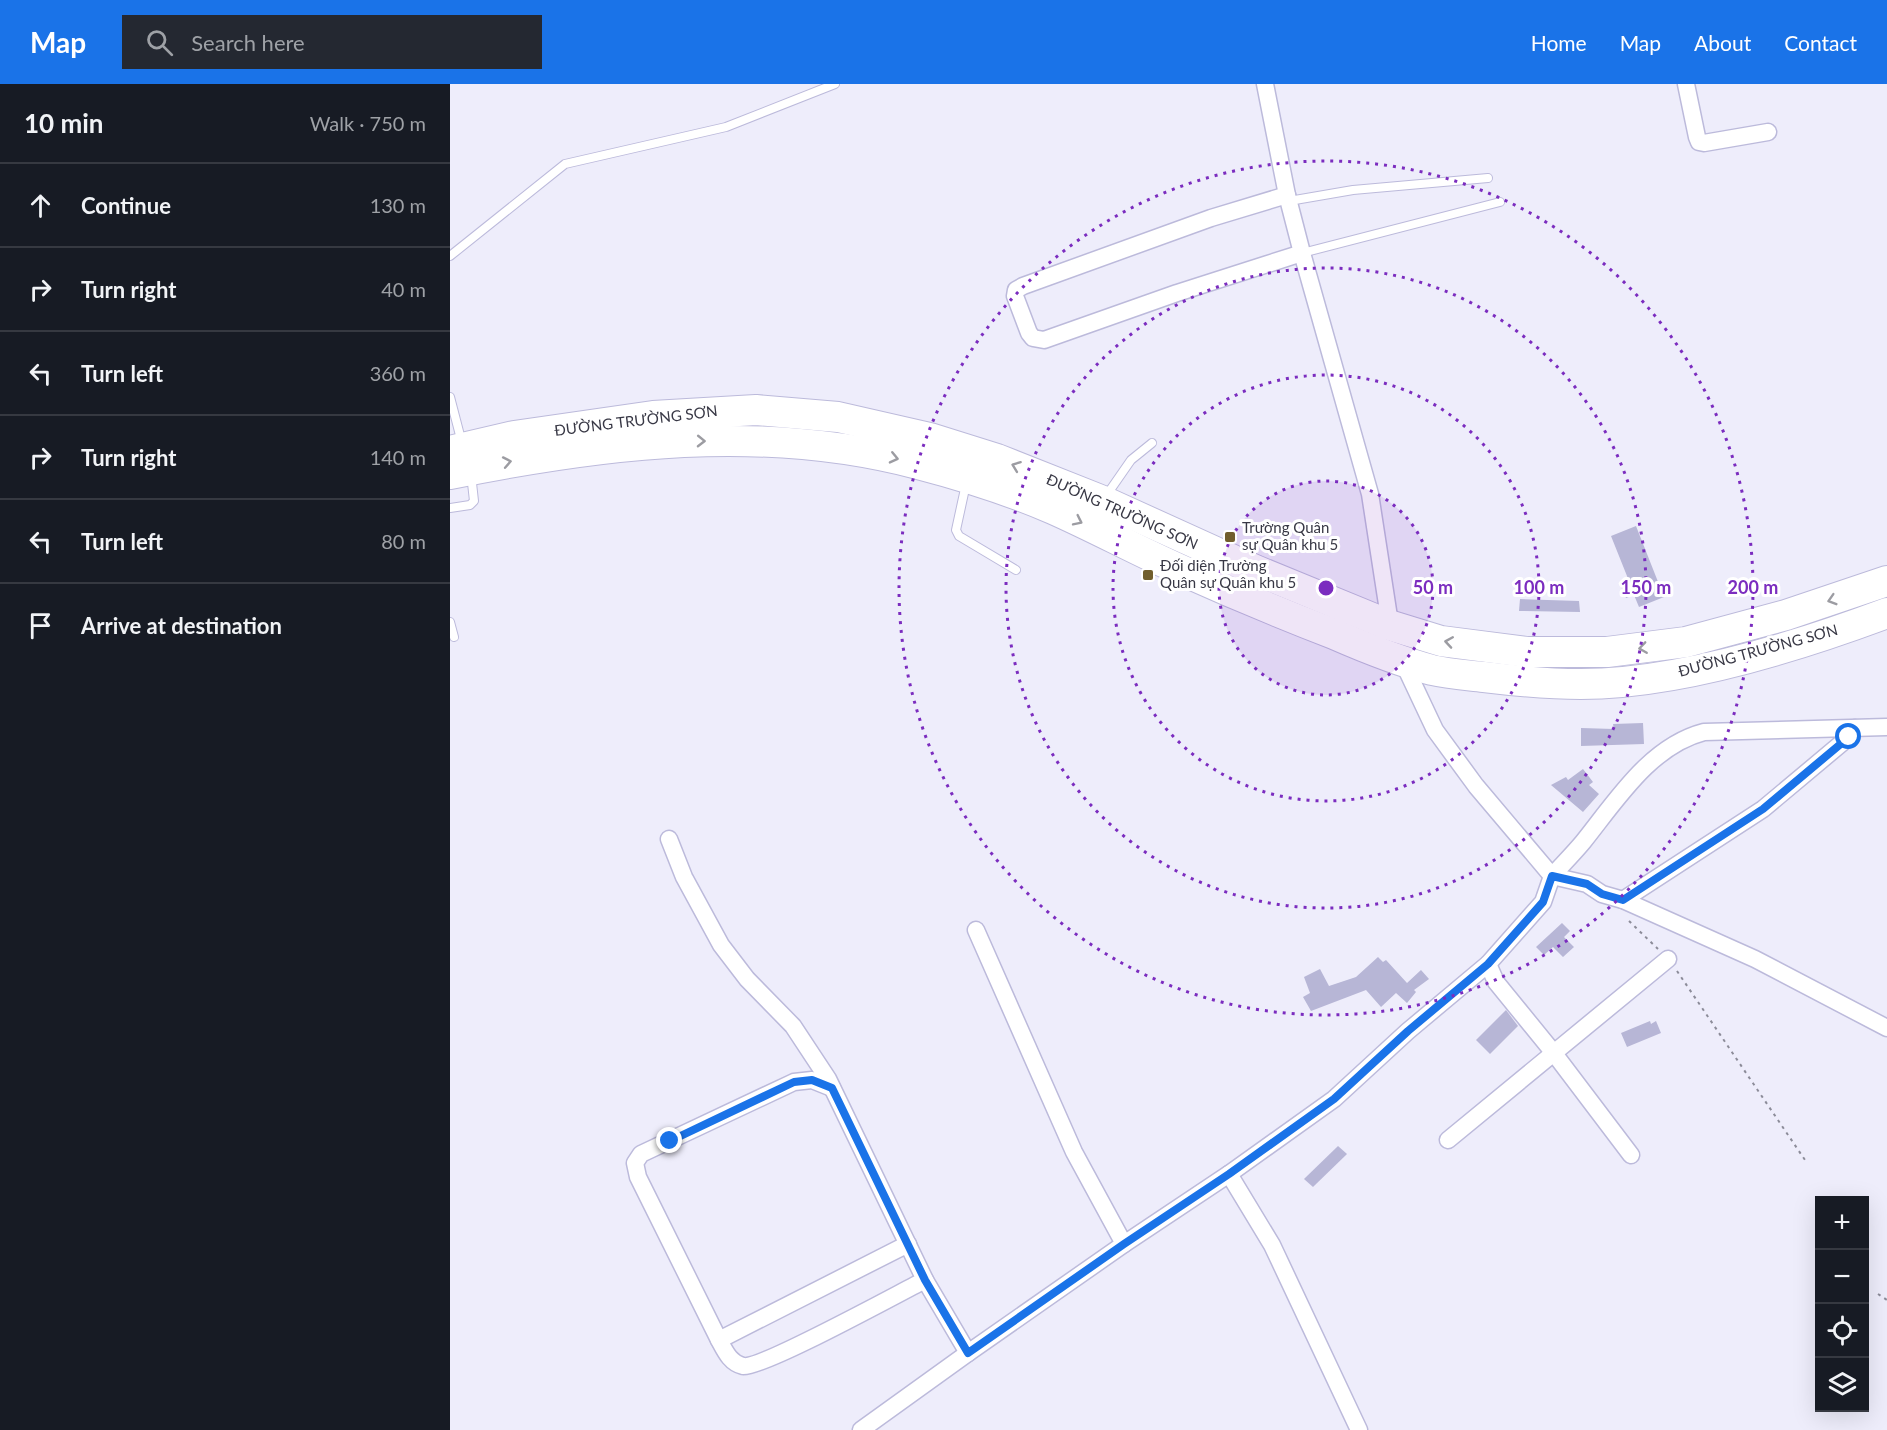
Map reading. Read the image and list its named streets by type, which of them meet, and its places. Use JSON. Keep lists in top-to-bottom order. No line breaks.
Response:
{"streets":{"highway":["ĐƯỜNG TRƯỜNG SƠN"]},"places":{"transit":["Trường Quân sự Quân khu 5","Đối diện Trường Quân sự Quân khu 5"]},"page":{"header":"Map","search":"Search here","nav":["Home","Map","About","Contact"],"heading":["10 min","Walk · 750 m"],"list":[["Continue","130 m"],["Turn right","40 m"],["Turn left","360 m"],["Turn right","140 m"],["Turn left","80 m"],"Arrive at destination"],"map_buttons":["+","−"]},"rings":["50 m","100 m","150 m","200 m"]}
